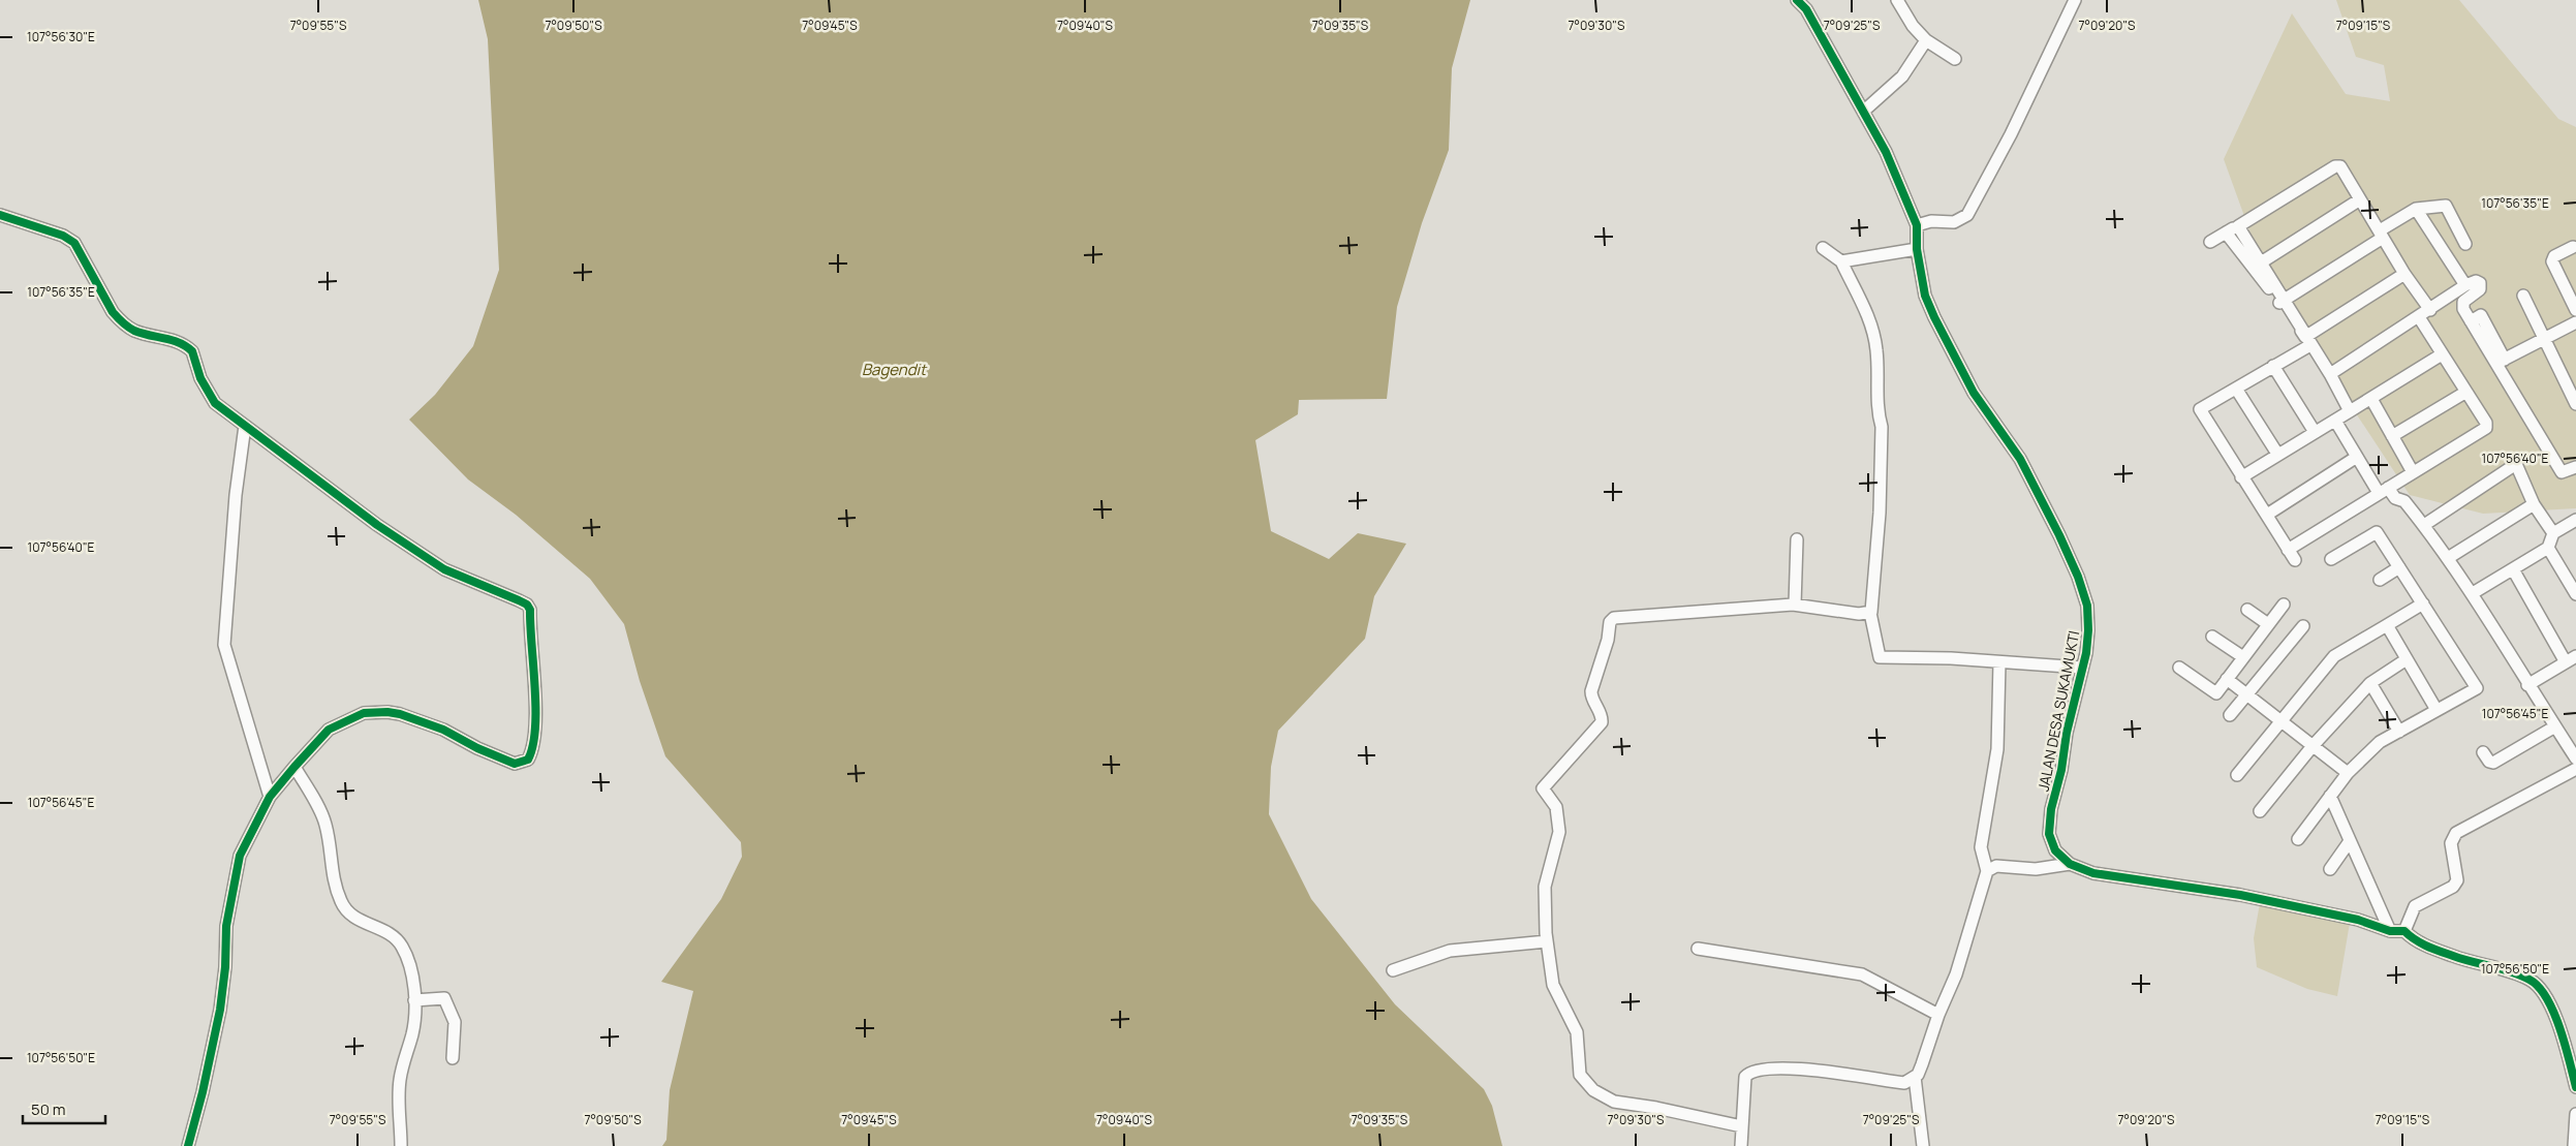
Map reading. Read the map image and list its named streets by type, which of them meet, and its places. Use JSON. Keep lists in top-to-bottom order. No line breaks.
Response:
{"streets":{"street":["JALAN DESA SUKAMUKTI"]},"water":["Bagendit"],"scale_bar":"50 m","coordinates":["7°09'55\"S","7°09'50\"S","7°09'45\"S","7°09'40\"S","7°09'35\"S","7°09'30\"S","7°09'25\"S","7°09'20\"S","7°09'15\"S","107°56'30\"E","107°56'35\"E","107°56'40\"E","107°56'45\"E","107°56'50\"E"]}
